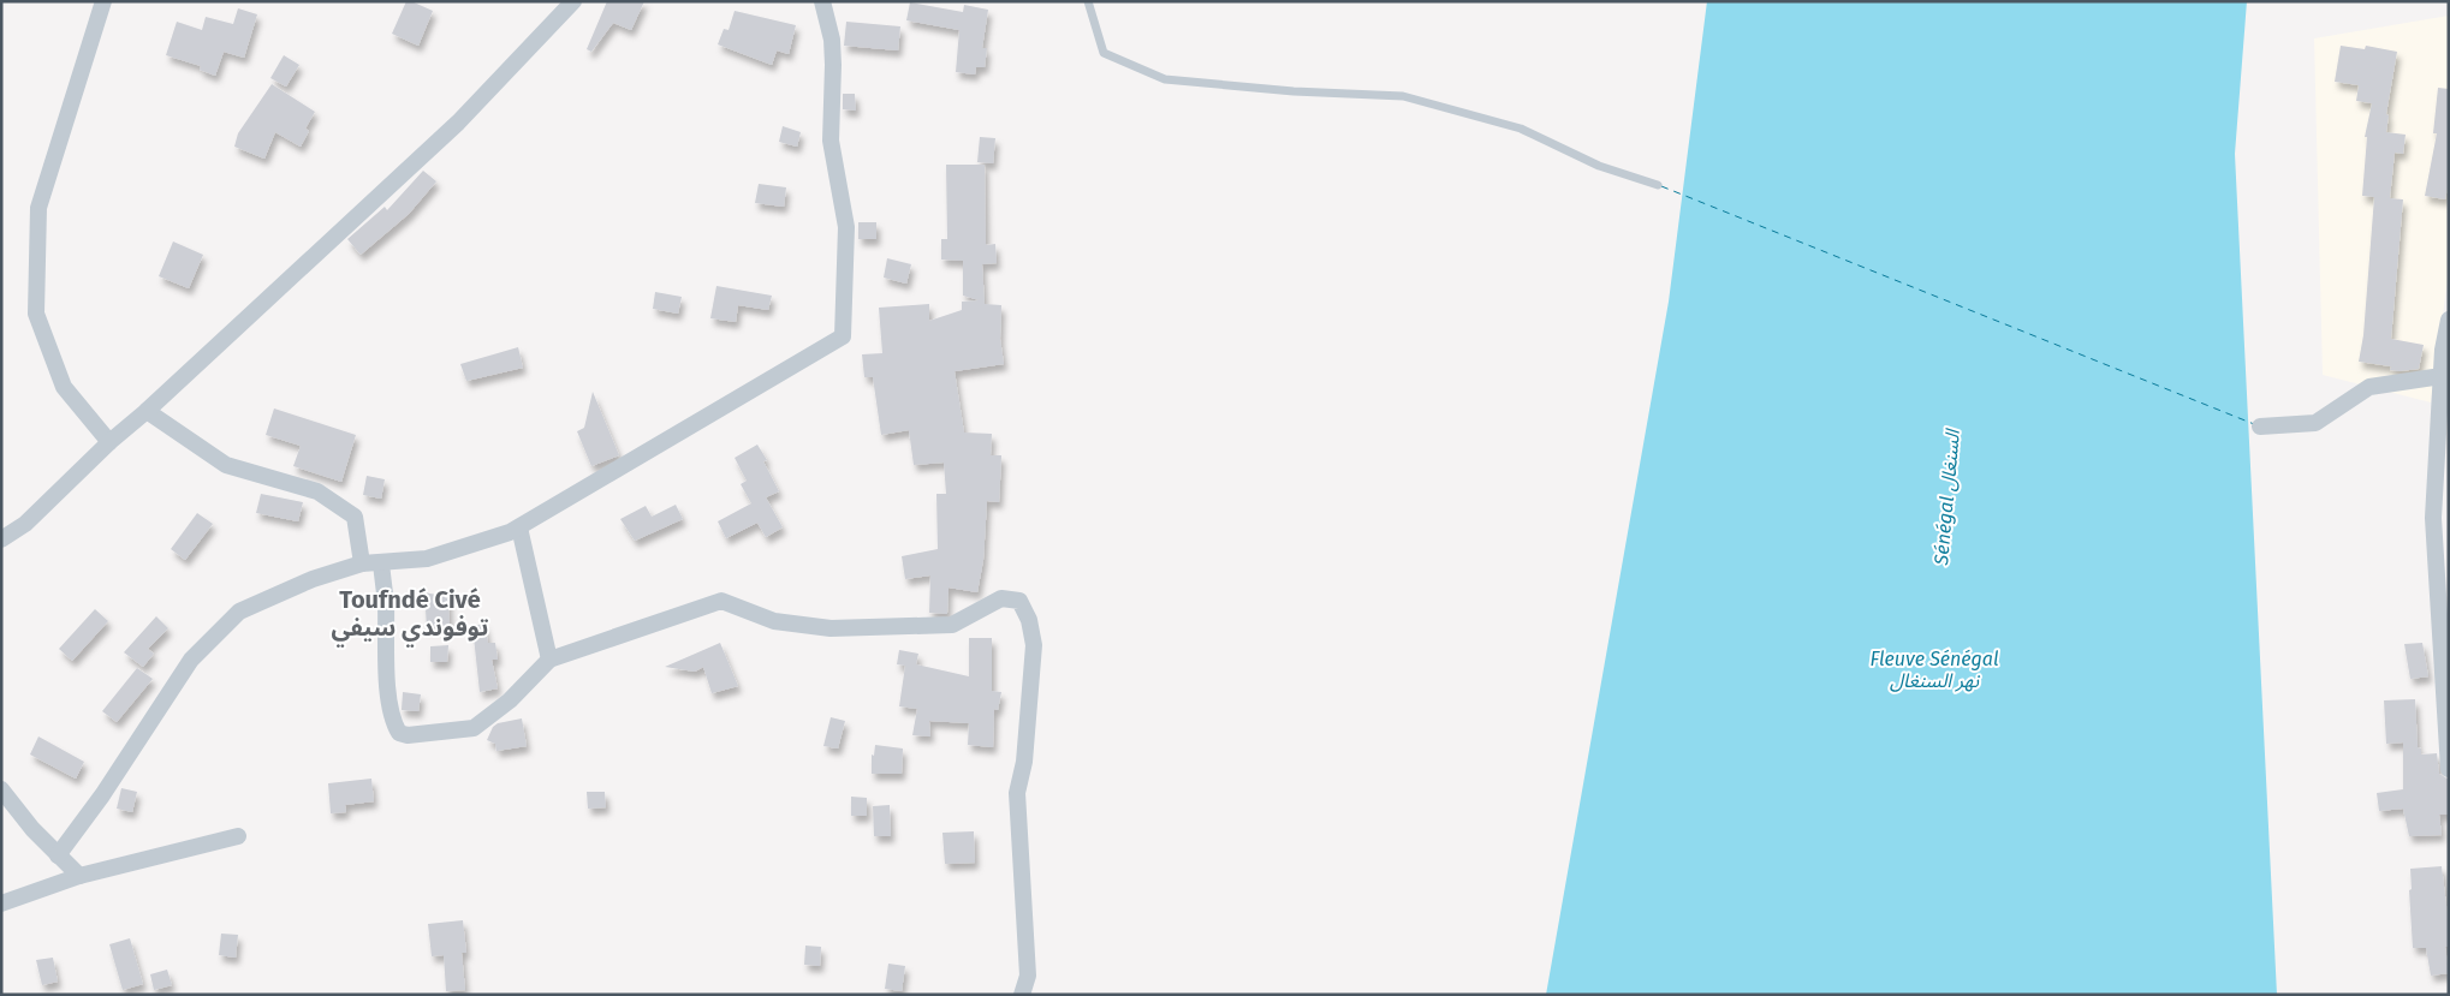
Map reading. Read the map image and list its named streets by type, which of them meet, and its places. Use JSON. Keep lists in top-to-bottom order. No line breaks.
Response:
{"districts":["Toufndé Civé توفوندي سيفي"],"water":["Sénégal السنغال","Fleuve Sénégal نهر السنغال"]}
